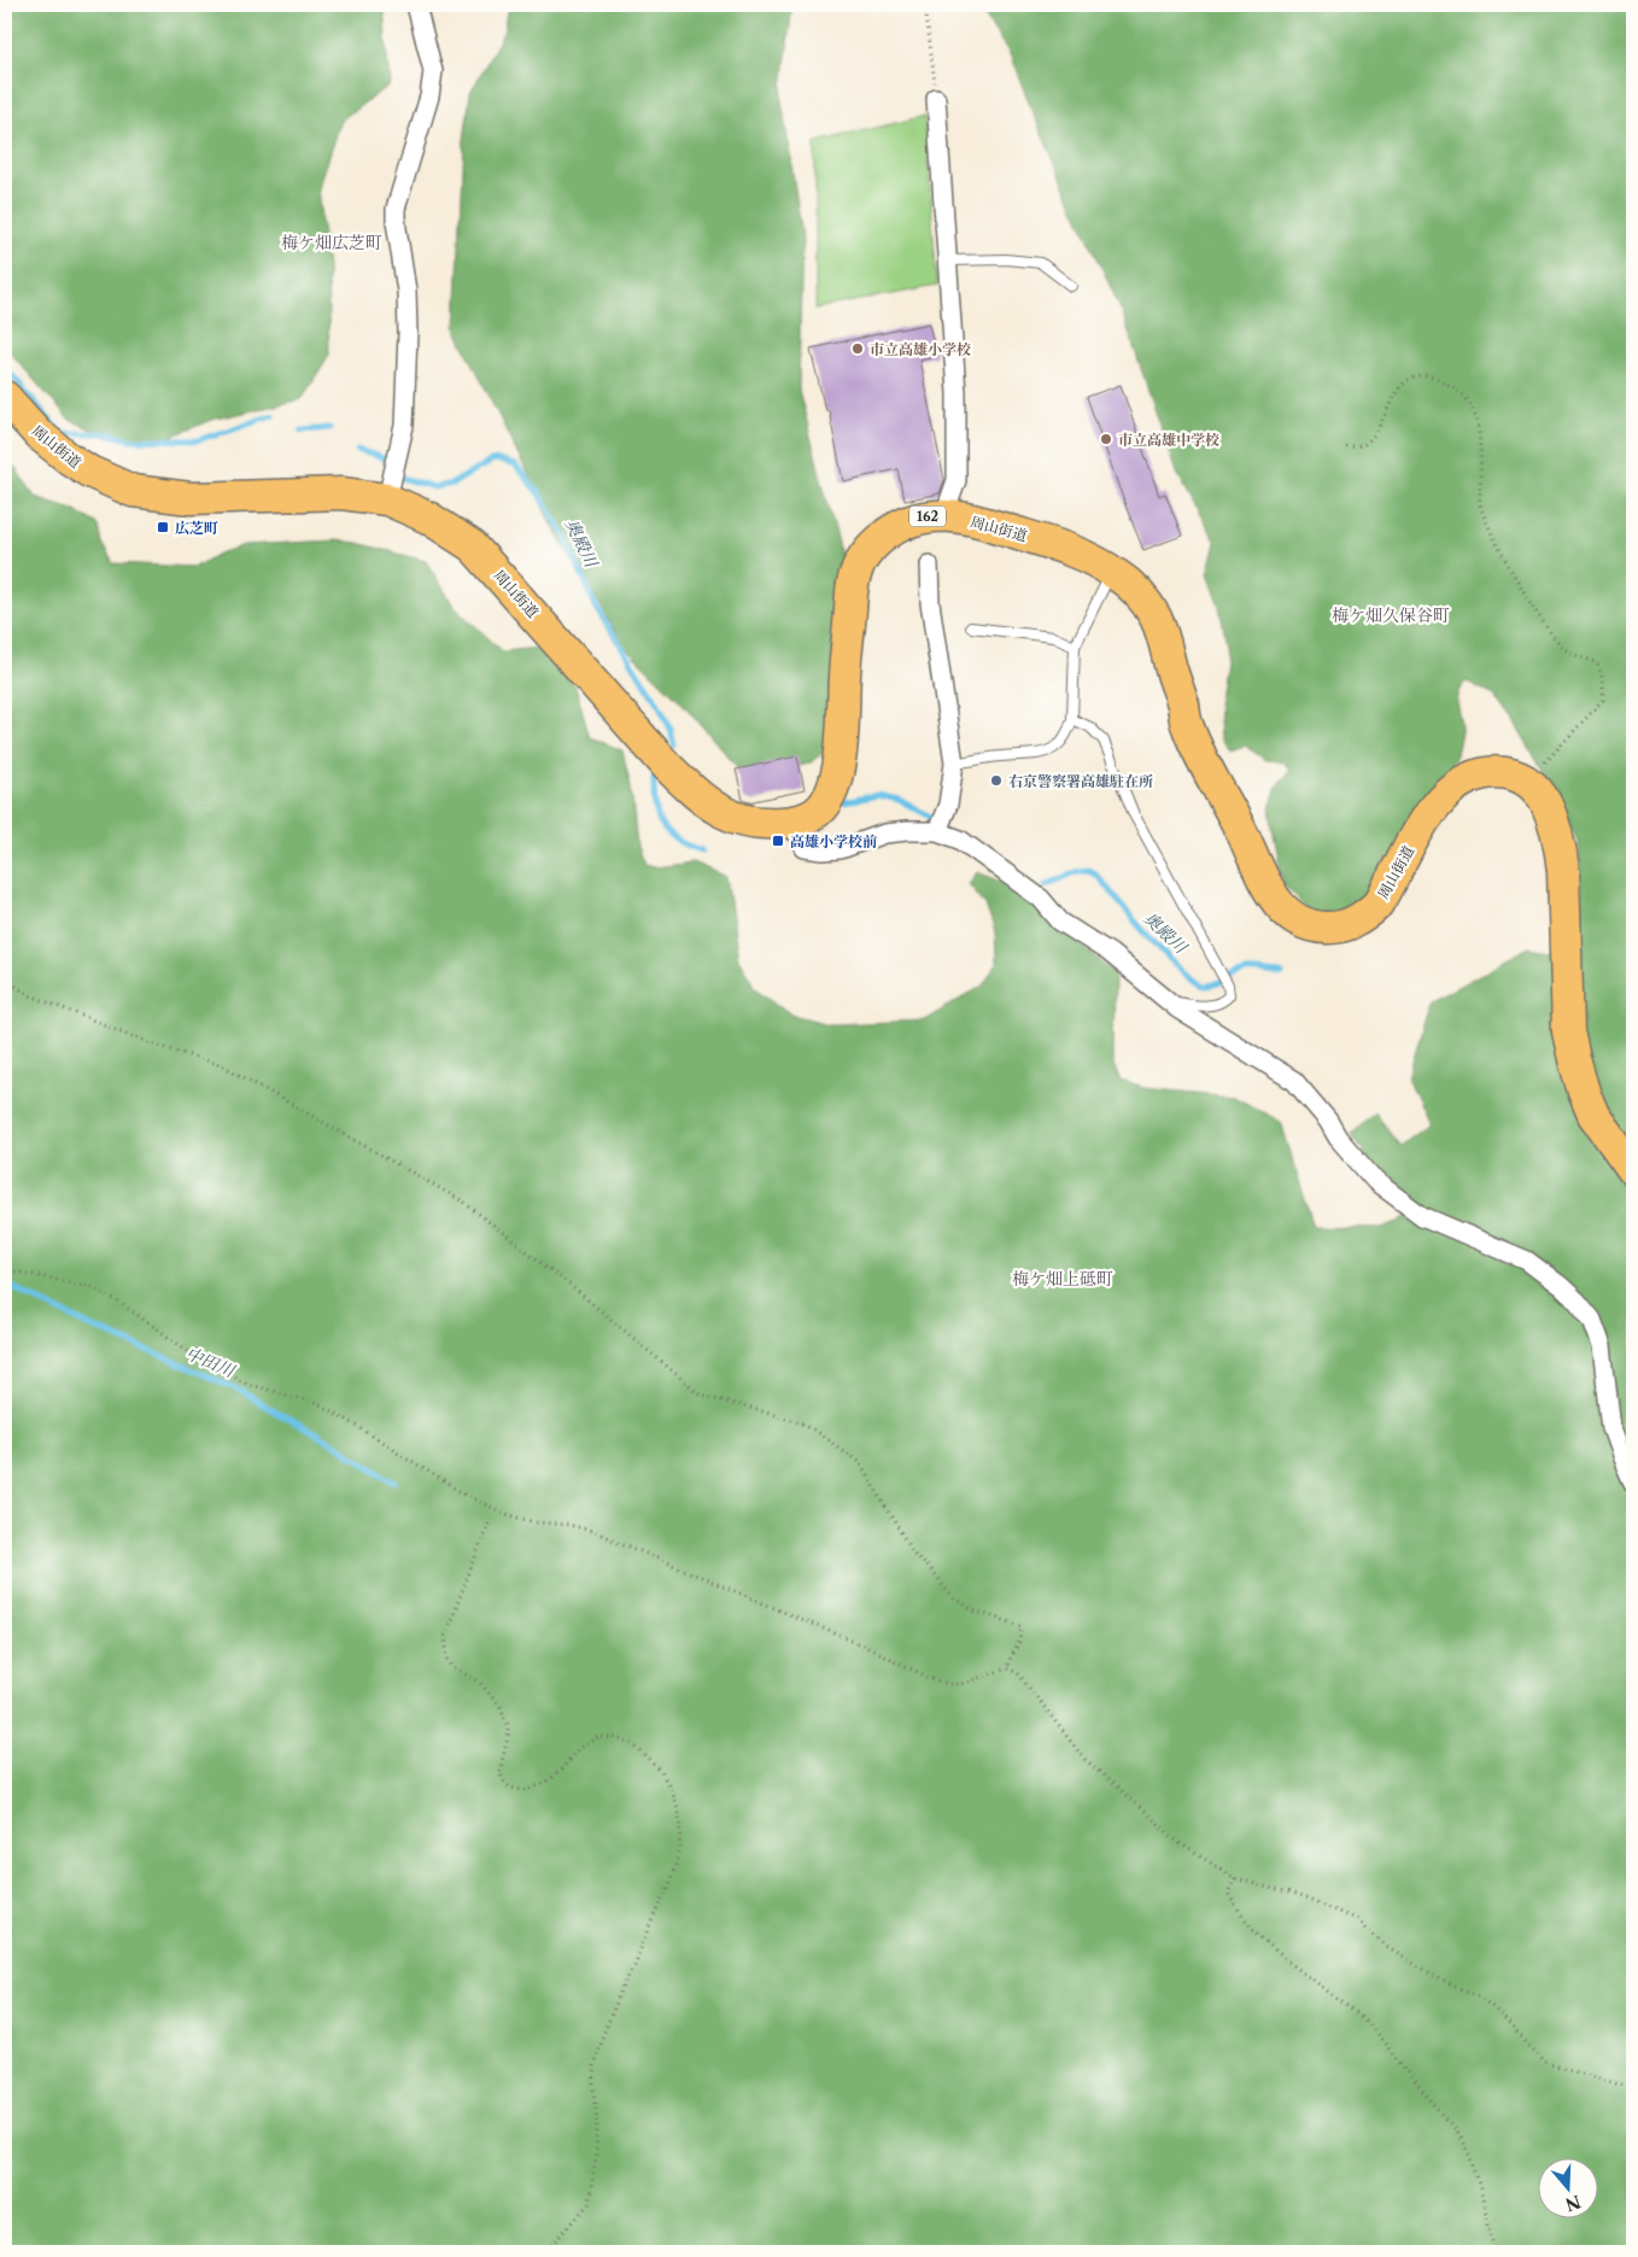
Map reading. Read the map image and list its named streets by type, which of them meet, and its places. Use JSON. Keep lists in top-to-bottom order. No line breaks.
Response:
{"streets":{"highway":["周山街道","162"]},"districts":["梅ケ畑広芝町","梅ケ畑久保谷町","梅ケ畑上砥町"],"water":["奥殿川","中田川"],"places":{"other":["市立高雄小学校","市立高雄中学校","右京警察署高雄駐在所"],"transit":["広芝町","高雄小学校前"]},"north":"bottom"}
